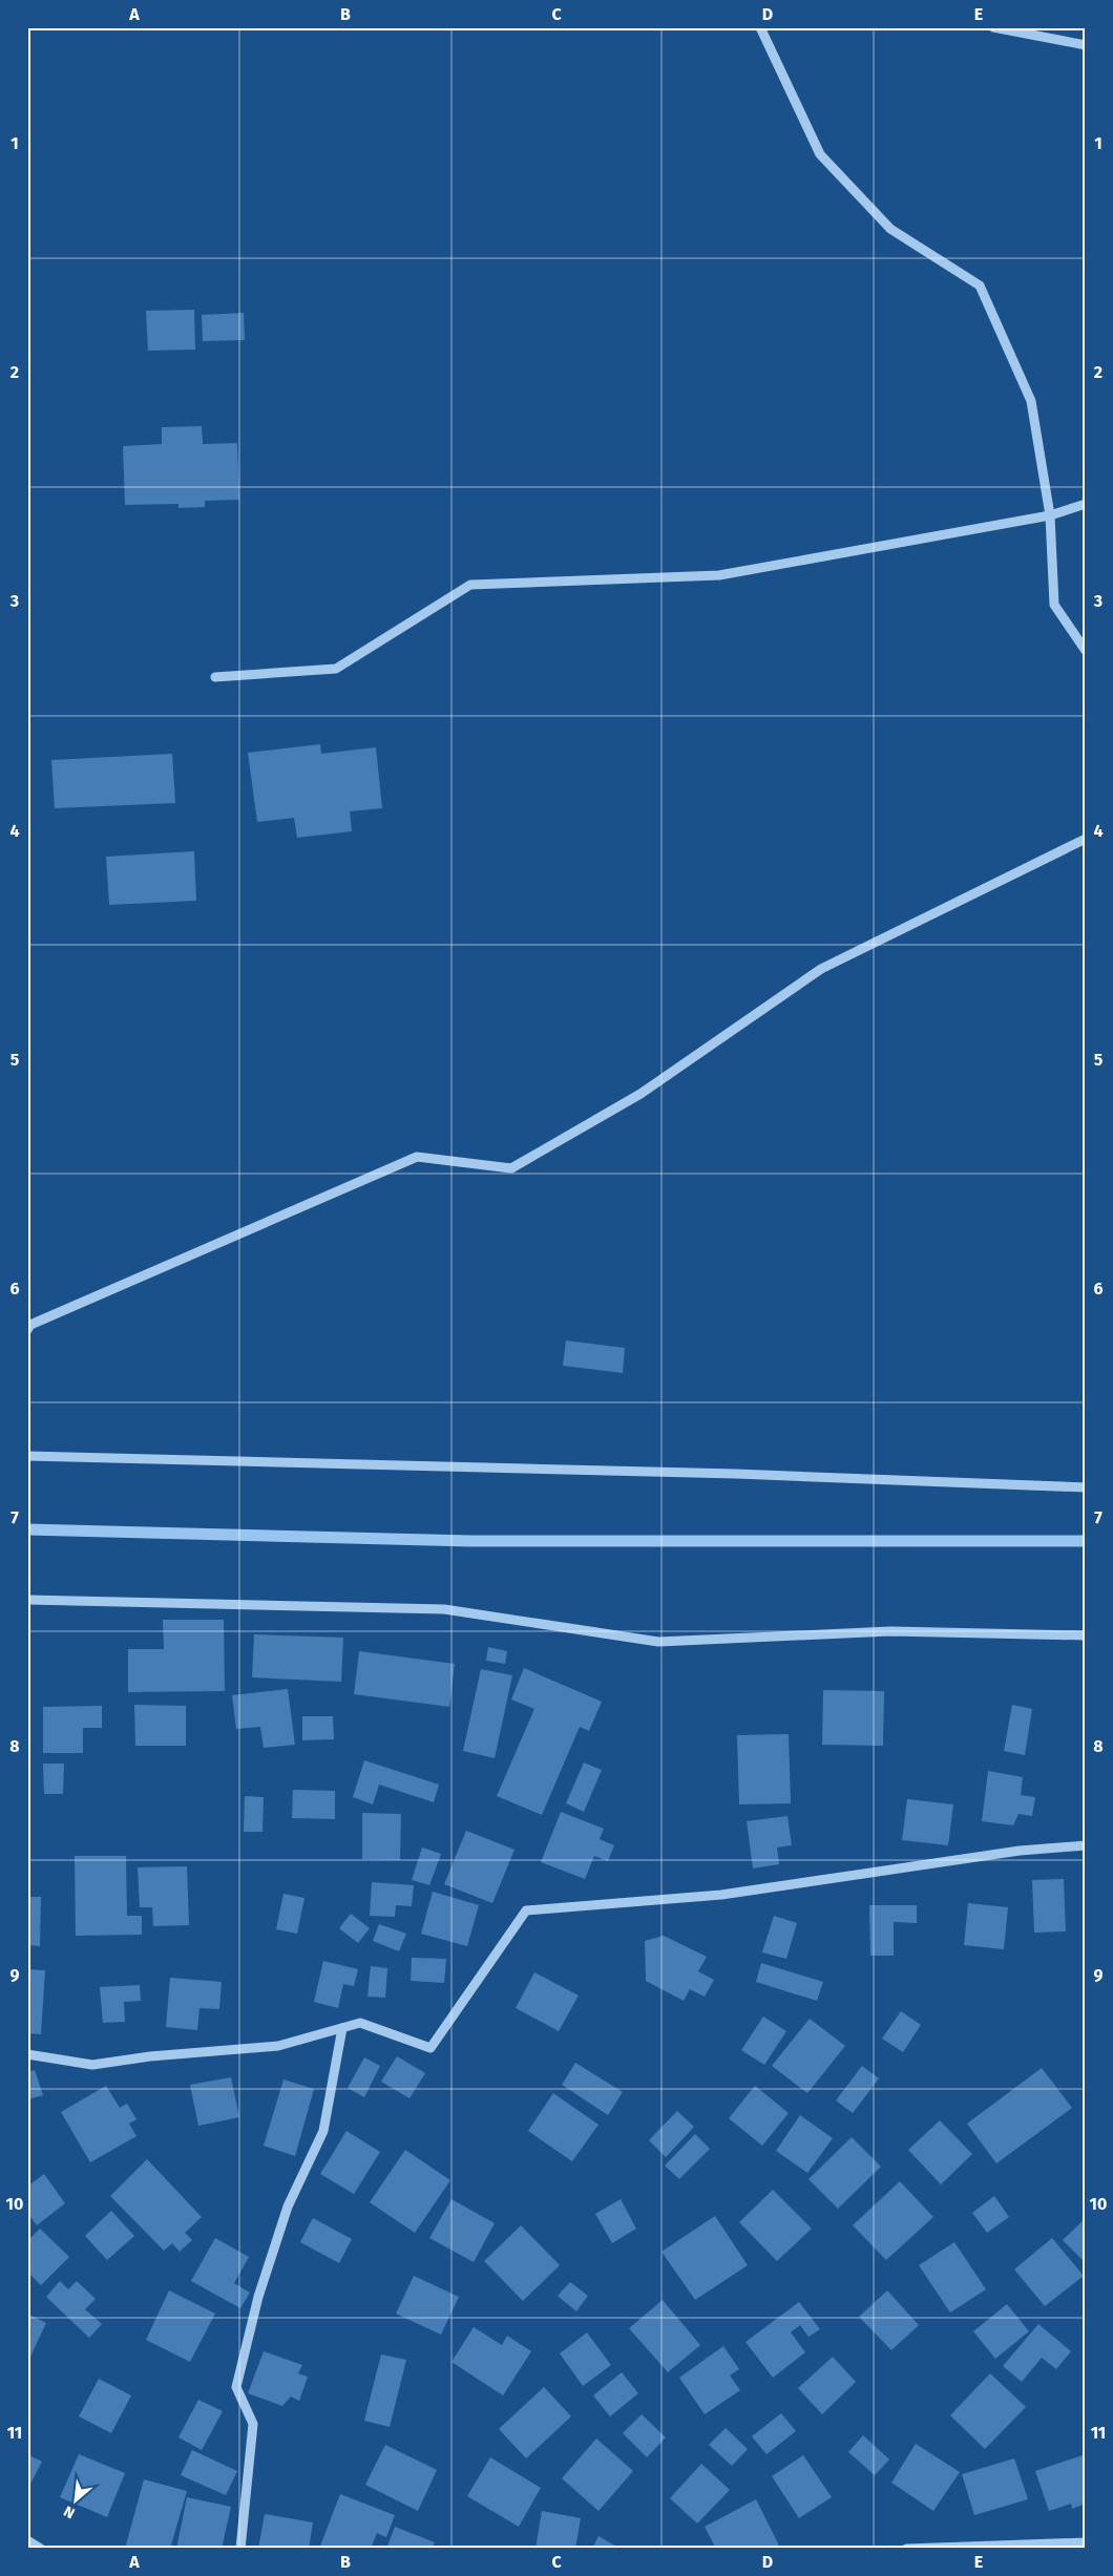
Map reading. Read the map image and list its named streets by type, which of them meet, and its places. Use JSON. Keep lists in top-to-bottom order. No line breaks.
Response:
{"north":"bottom left","grid":{"columns":["A","B","C","D","E"],"rows":["1","2","3","4","5","6","7","8","9","10","11"]}}
